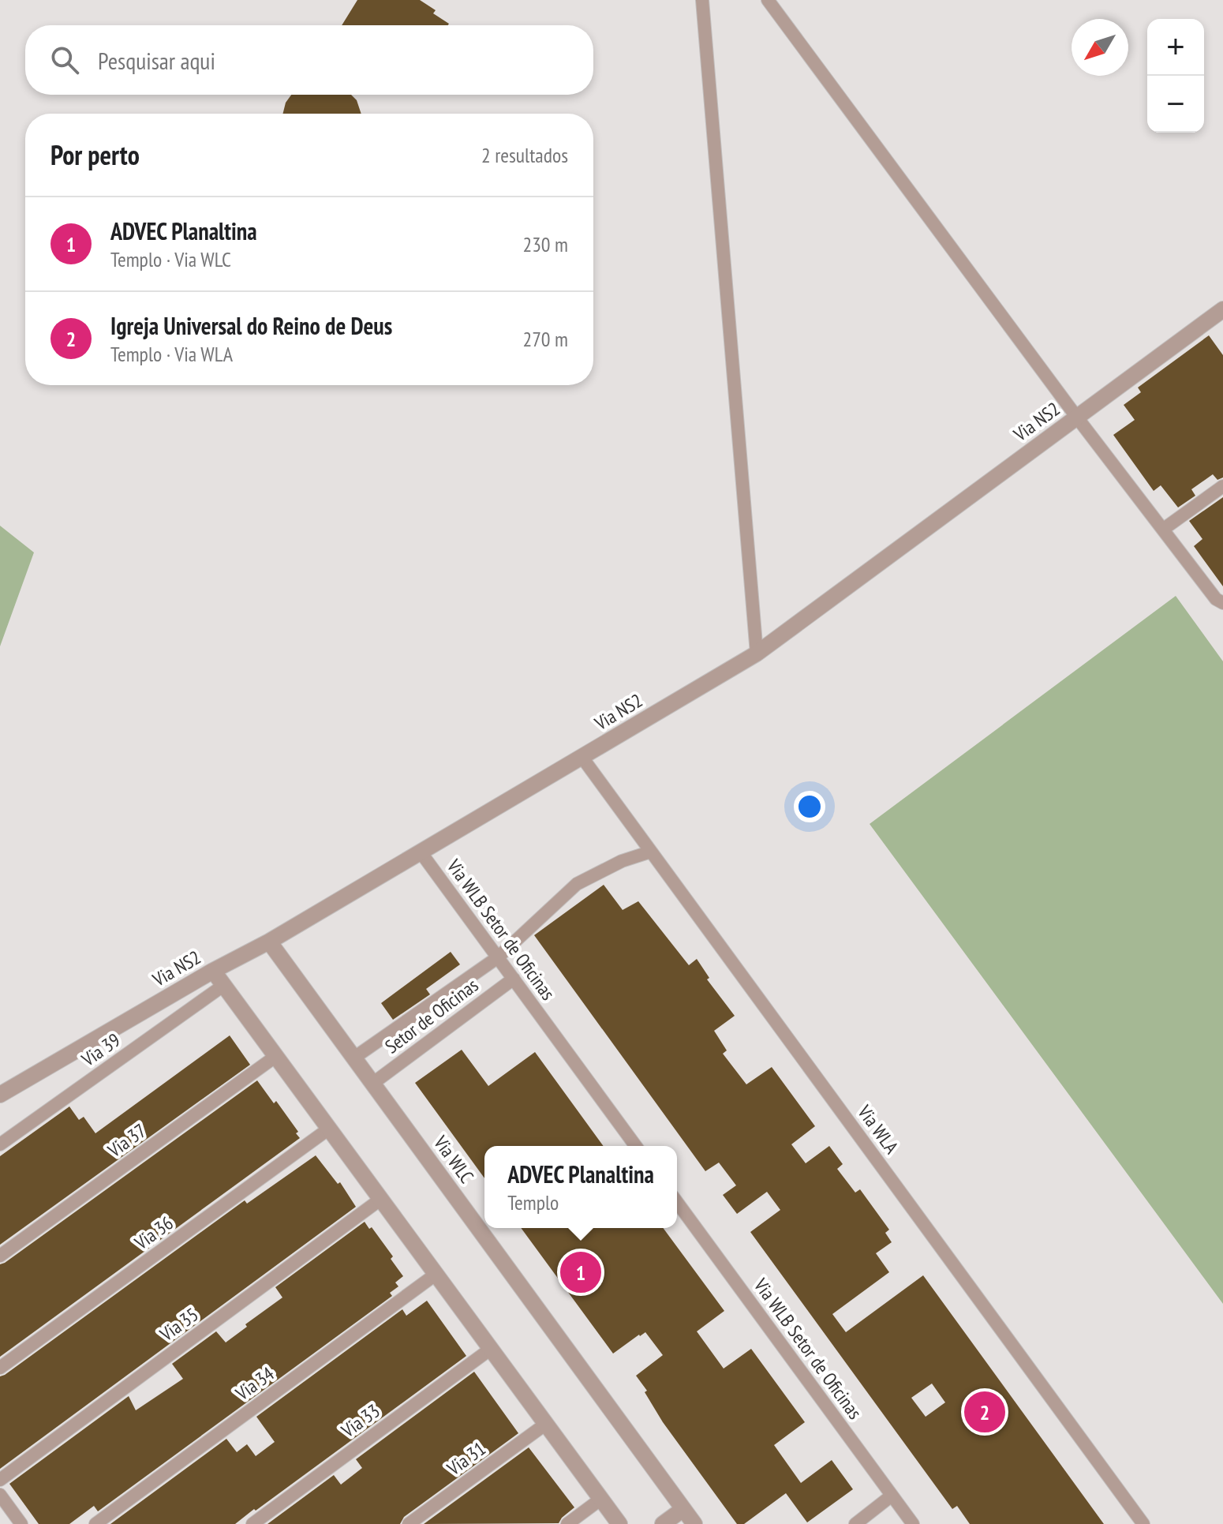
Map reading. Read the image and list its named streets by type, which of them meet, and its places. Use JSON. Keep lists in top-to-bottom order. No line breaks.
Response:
{"streets":{"street":["Via NS2","Via WLB Setor de Oficinas","Setor de Oficinas","Via 39","Via WLA","Via 37","Via WLC","Via 36","Via 35","Via 34","Via 33","Via 31"]},"crossings":[["Via NS2","Via WLB Setor de Oficinas"],["Via NS2","Via WLA"],["Via NS2","Via WLC"],["Via WLB Setor de Oficinas","Setor de Oficinas"],["Setor de Oficinas","Via WLC"]],"north":"bottom left","page":{"map_buttons":["+","−"],"search":"Pesquisar aqui","heading":["Por perto","2 resultados"],"list":[{"mark":"1","name":"ADVEC Planaltina","note":"Templo · Via WLC","value":"230 m"},{"mark":"2","name":"Igreja Universal do Reino de Deus","note":"Templo · Via WLA","value":"270 m"}],"popup":["ADVEC Planaltina","Templo"],"pins":["1","2"]}}
